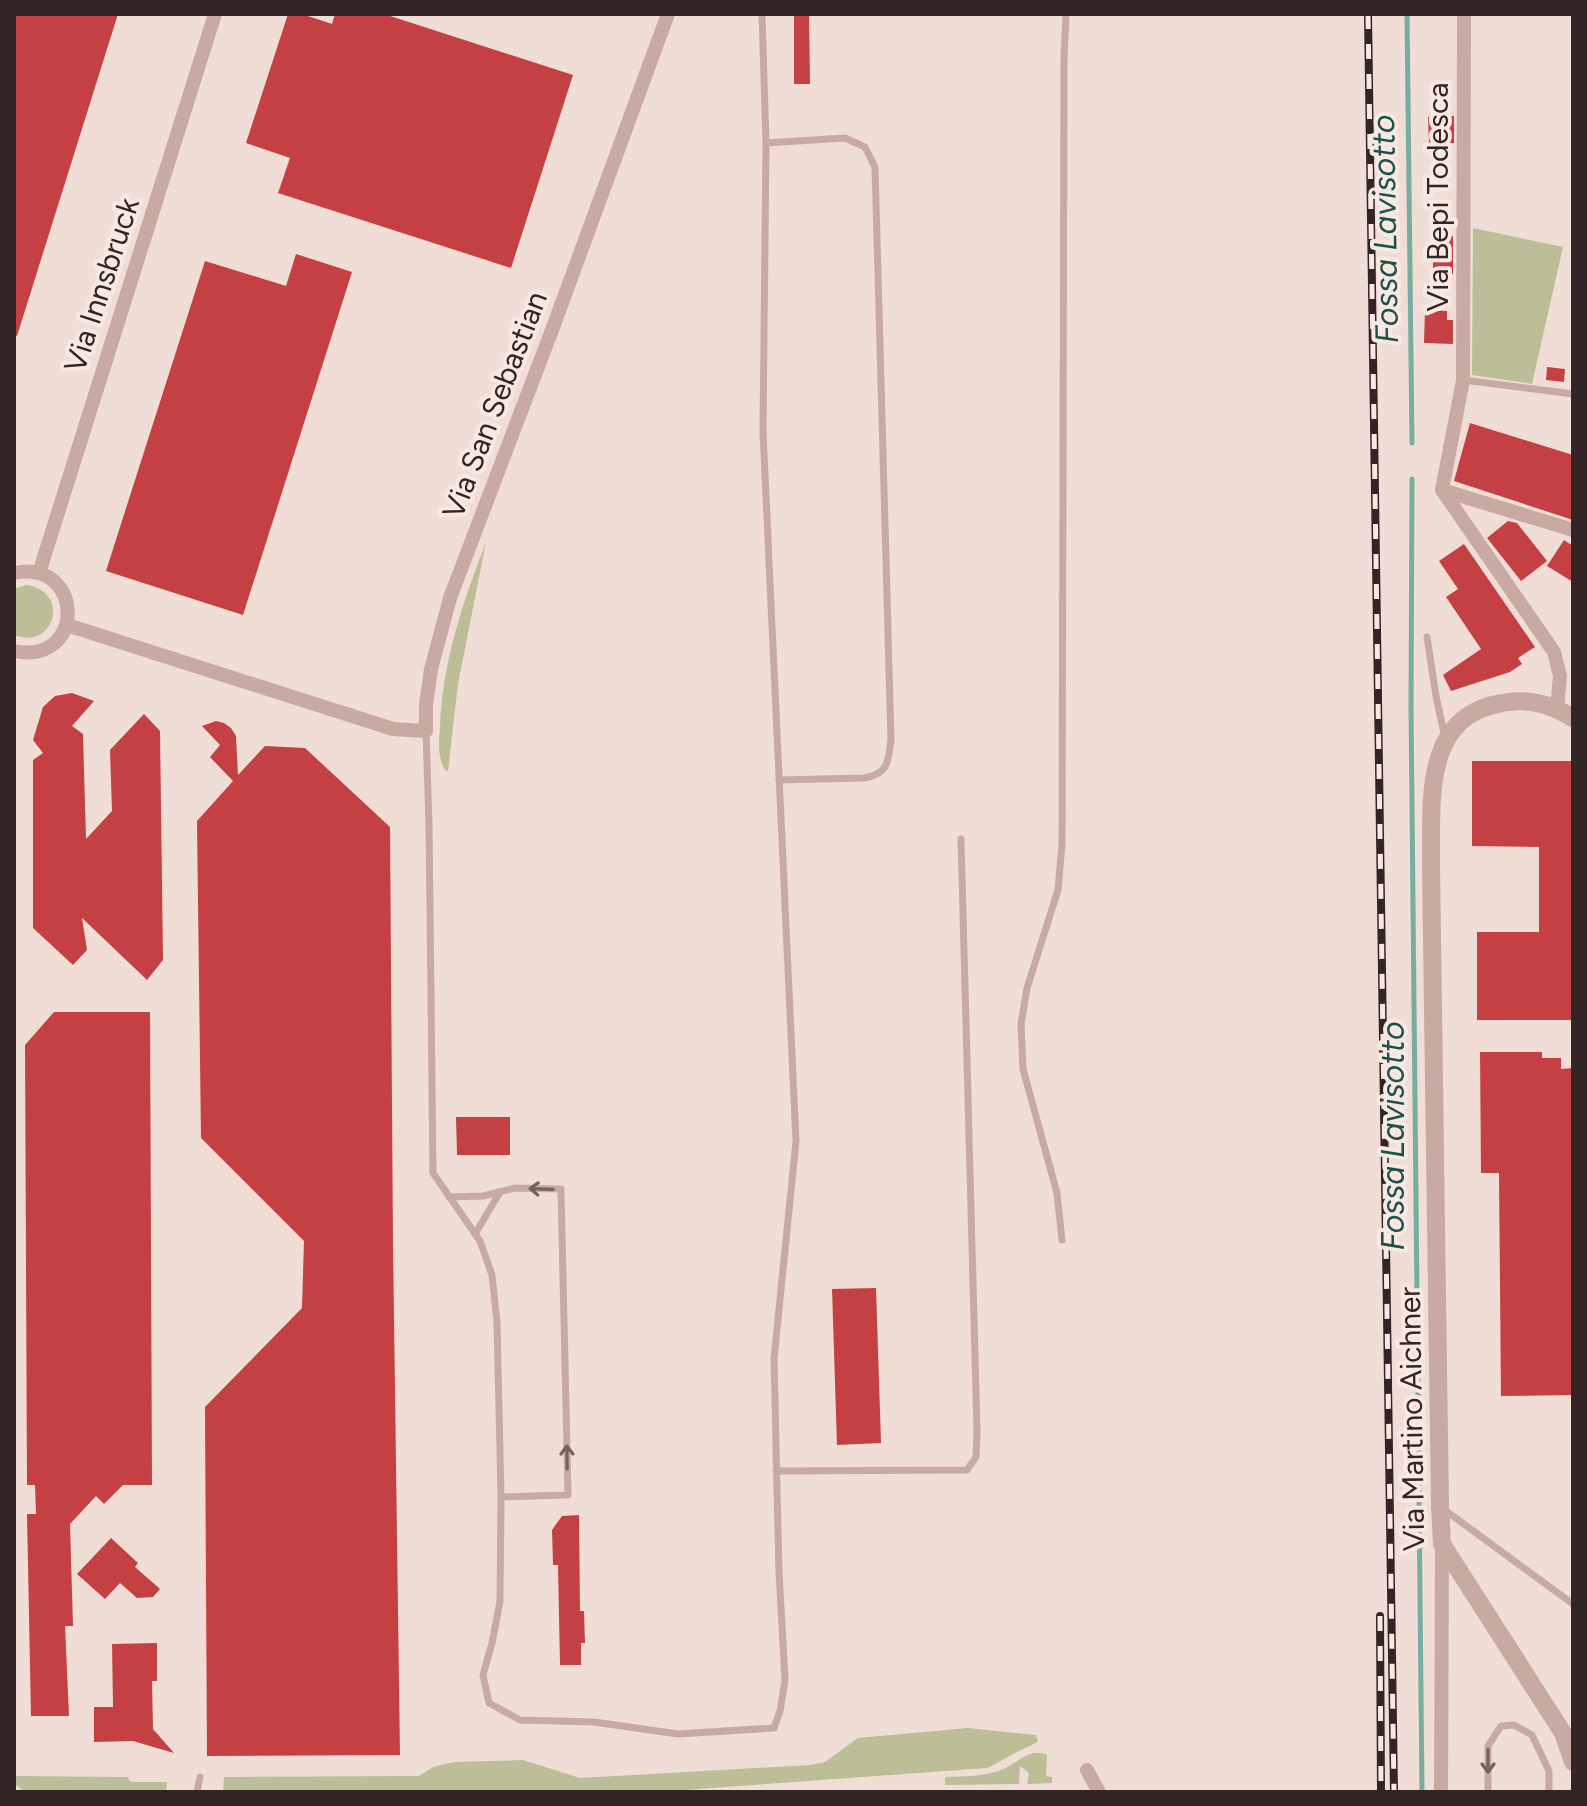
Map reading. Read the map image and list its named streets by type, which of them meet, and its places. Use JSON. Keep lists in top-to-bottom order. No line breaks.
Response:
{"streets":{"street":["Via Bepi Todesca","Via Innsbruck","Via San Sebastian","Via Martino Aichner"]},"water":["Fossa Lavisotto"]}
